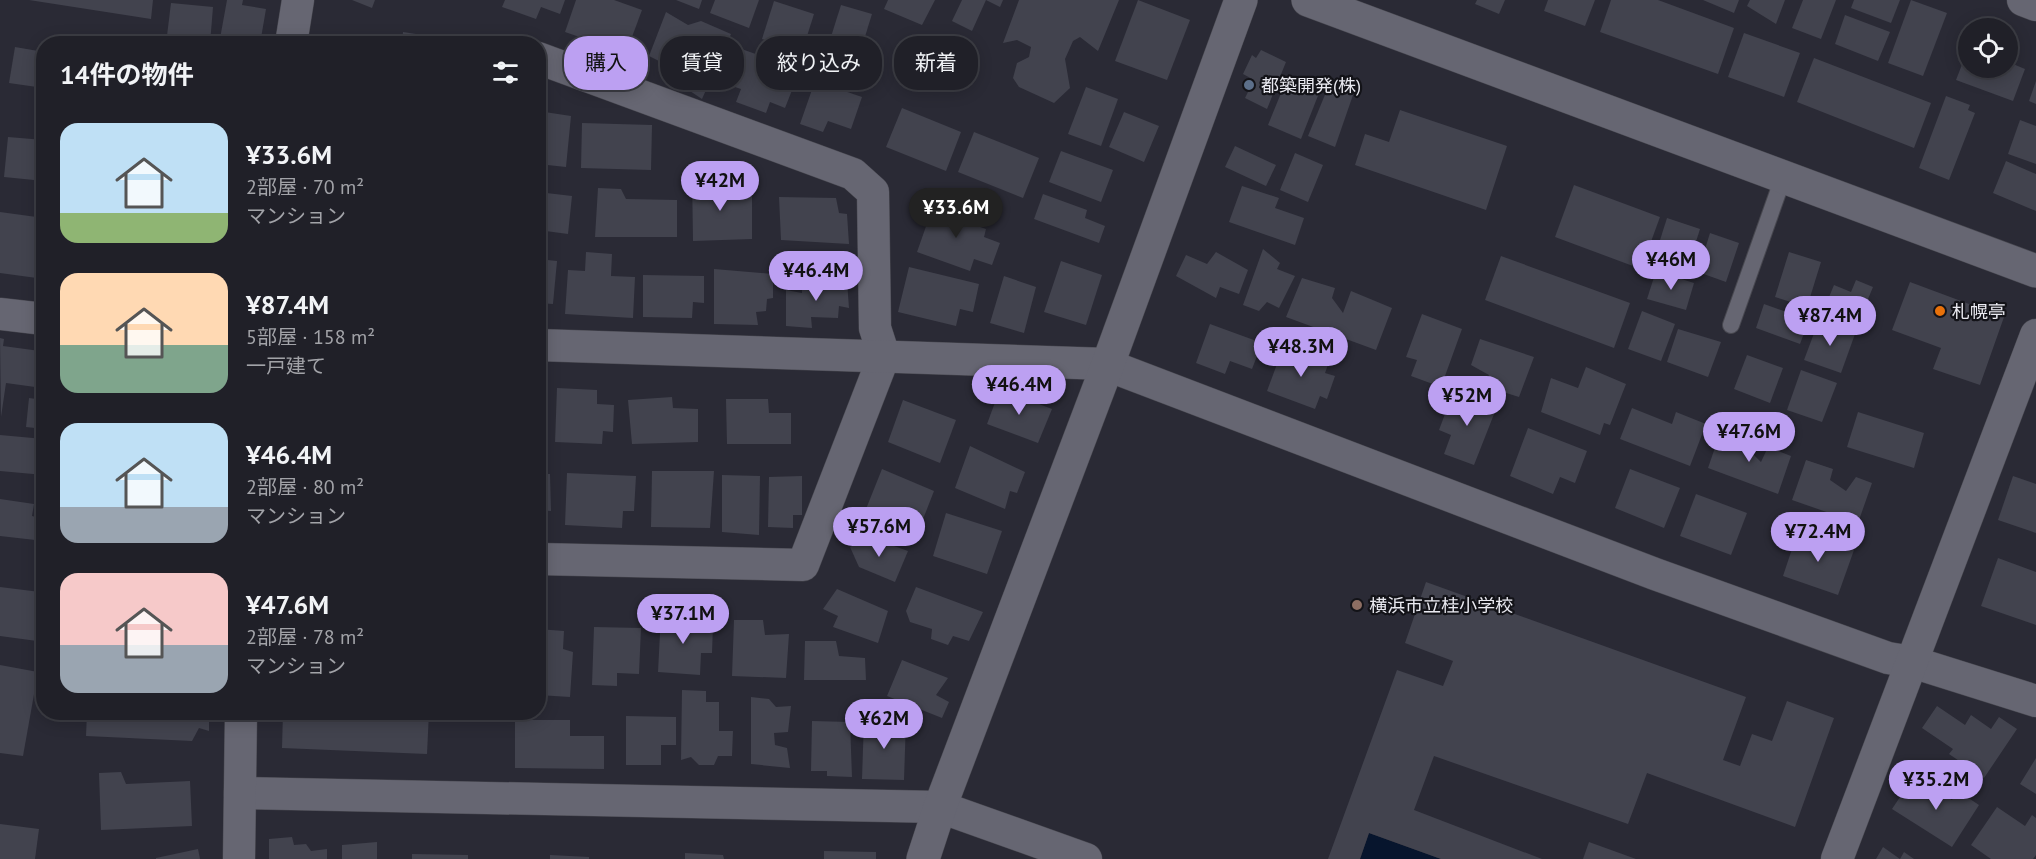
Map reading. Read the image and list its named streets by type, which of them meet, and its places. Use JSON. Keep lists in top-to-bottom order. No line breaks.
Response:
{"places":["都築開発(株)","札幌亭","横浜市立桂小学校"],"page":{"chip":["購入","賃貸","絞り込み","新着"],"heading":"14件の物件","list":[{"name":"¥33.6M","note":"2部屋 · 70 m² · マンション"},{"name":"¥87.4M","note":"5部屋 · 158 m² · 一戸建て"},{"name":"¥46.4M","note":"2部屋 · 80 m² · マンション"},{"name":"¥47.6M","note":"2部屋 · 78 m² · マンション"}],"price":["¥42M","¥33.6M","¥46M","¥46.4M","¥87.4M","¥48.3M","¥46.4M","¥52M","¥47.6M","¥57.6M","¥72.4M","¥37.1M","¥62M","¥35.2M"]}}
